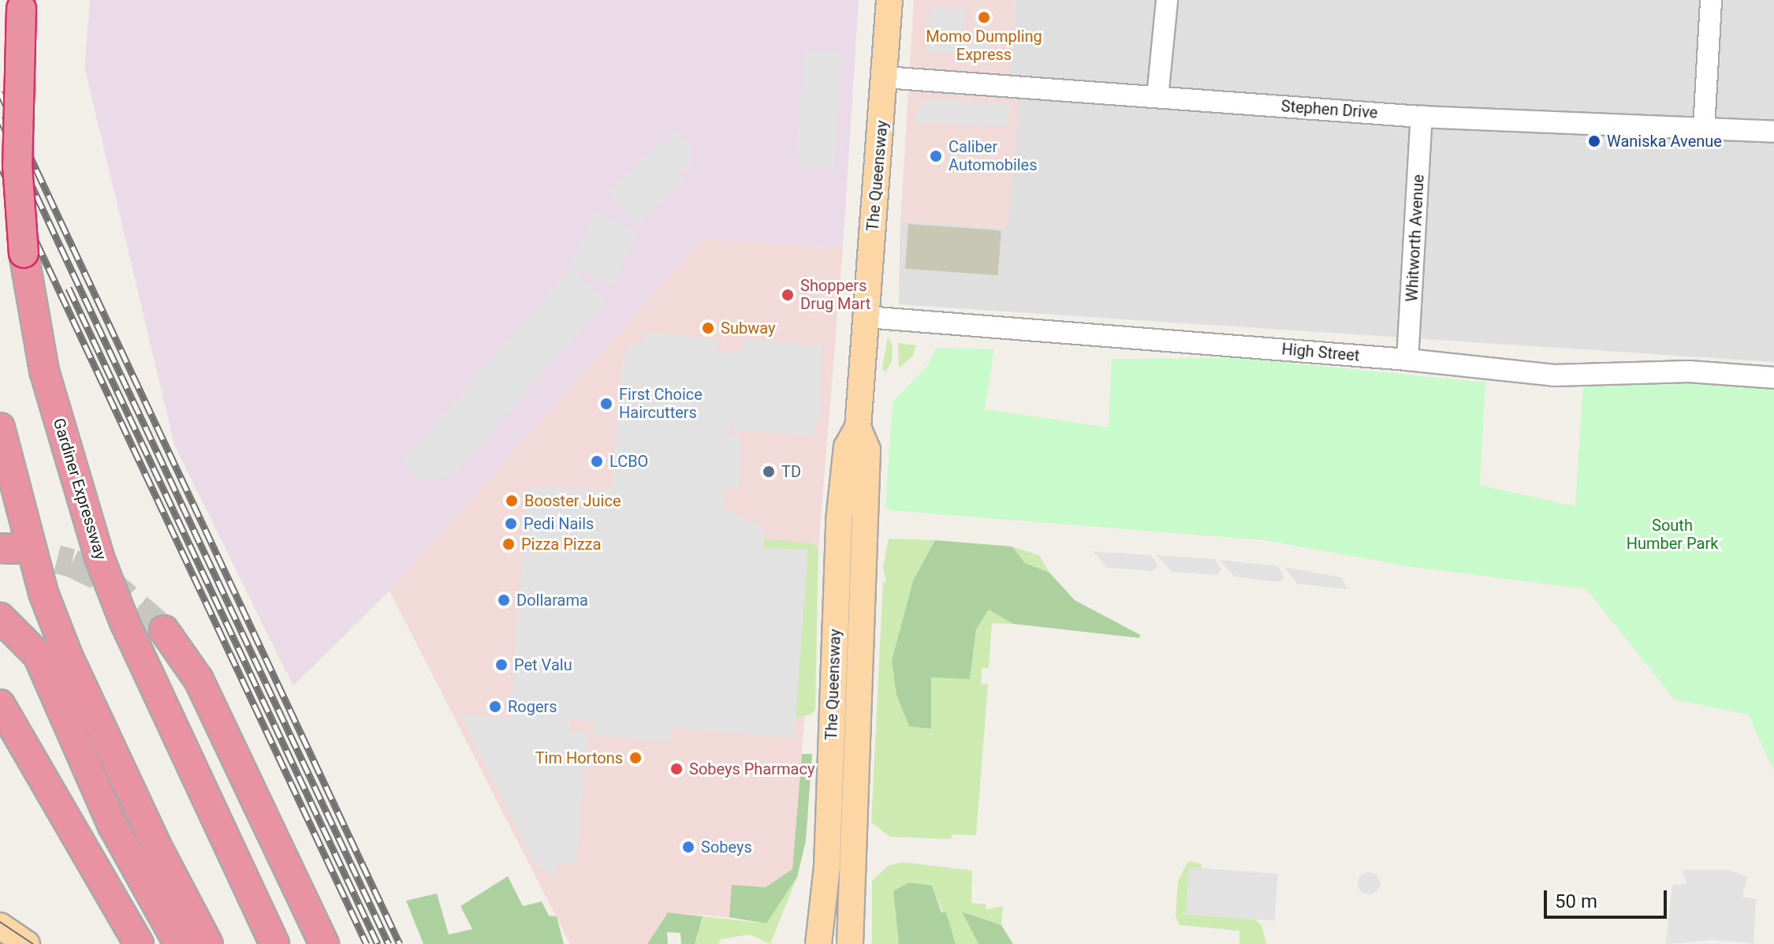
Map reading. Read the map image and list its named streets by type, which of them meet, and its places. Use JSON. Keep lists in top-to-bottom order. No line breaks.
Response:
{"streets":{"highway":["Gardiner Expressway"],"main road":["The Queensway"],"street":["Stephen Drive","Whitworth Avenue","High Street"]},"crossings":[["Stephen Drive","The Queensway"],["Stephen Drive","Whitworth Avenue"],["The Queensway","High Street"],["Whitworth Avenue","High Street"]],"parks":["South Humber Park"],"places":["Momo Dumpling Express","Waniska Avenue","Caliber Automobiles","Shoppers Drug Mart","Subway","First Choice Haircutters","LCBO","TD","Booster Juice","Pedi Nails","Pizza Pizza","Dollarama","Pet Valu","Rogers","Tim Hortons","Sobeys Pharmacy","Sobeys"],"scale_bar":"50 m"}
